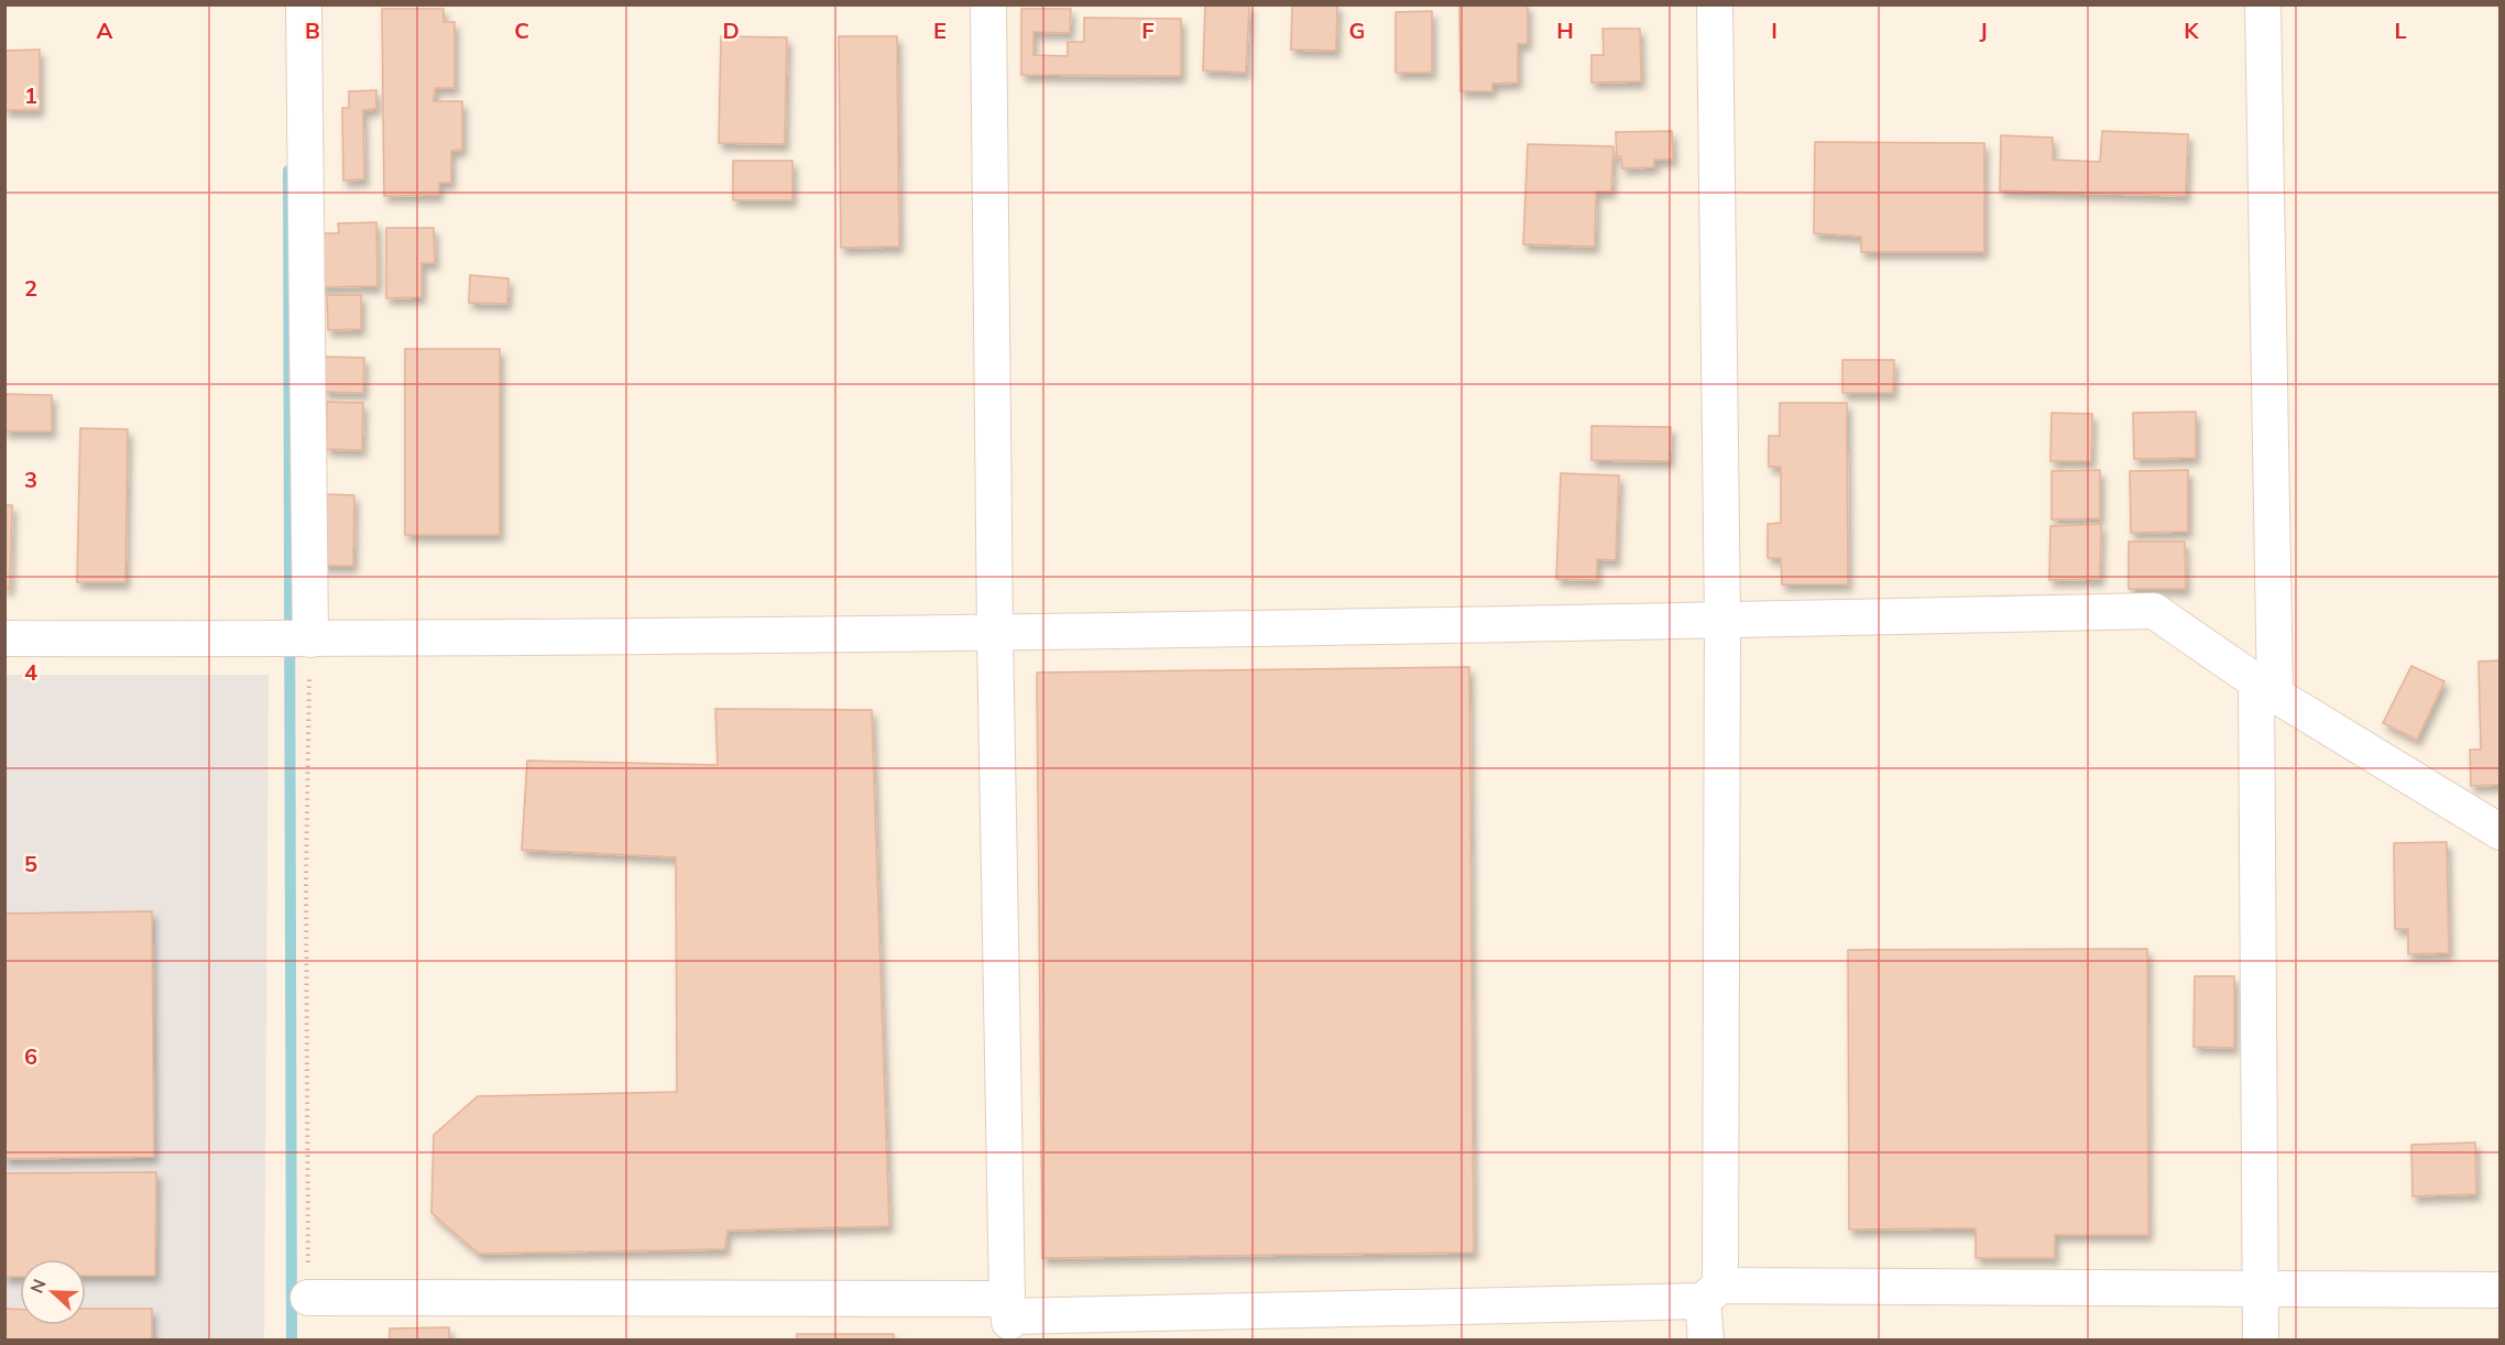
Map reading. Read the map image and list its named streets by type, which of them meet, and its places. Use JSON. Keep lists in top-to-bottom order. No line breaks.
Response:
{"north":"left","grid":{"columns":["A","B","C","D","E","F","G","H","I","J","K","L"],"rows":["1","2","3","4","5","6"]}}
